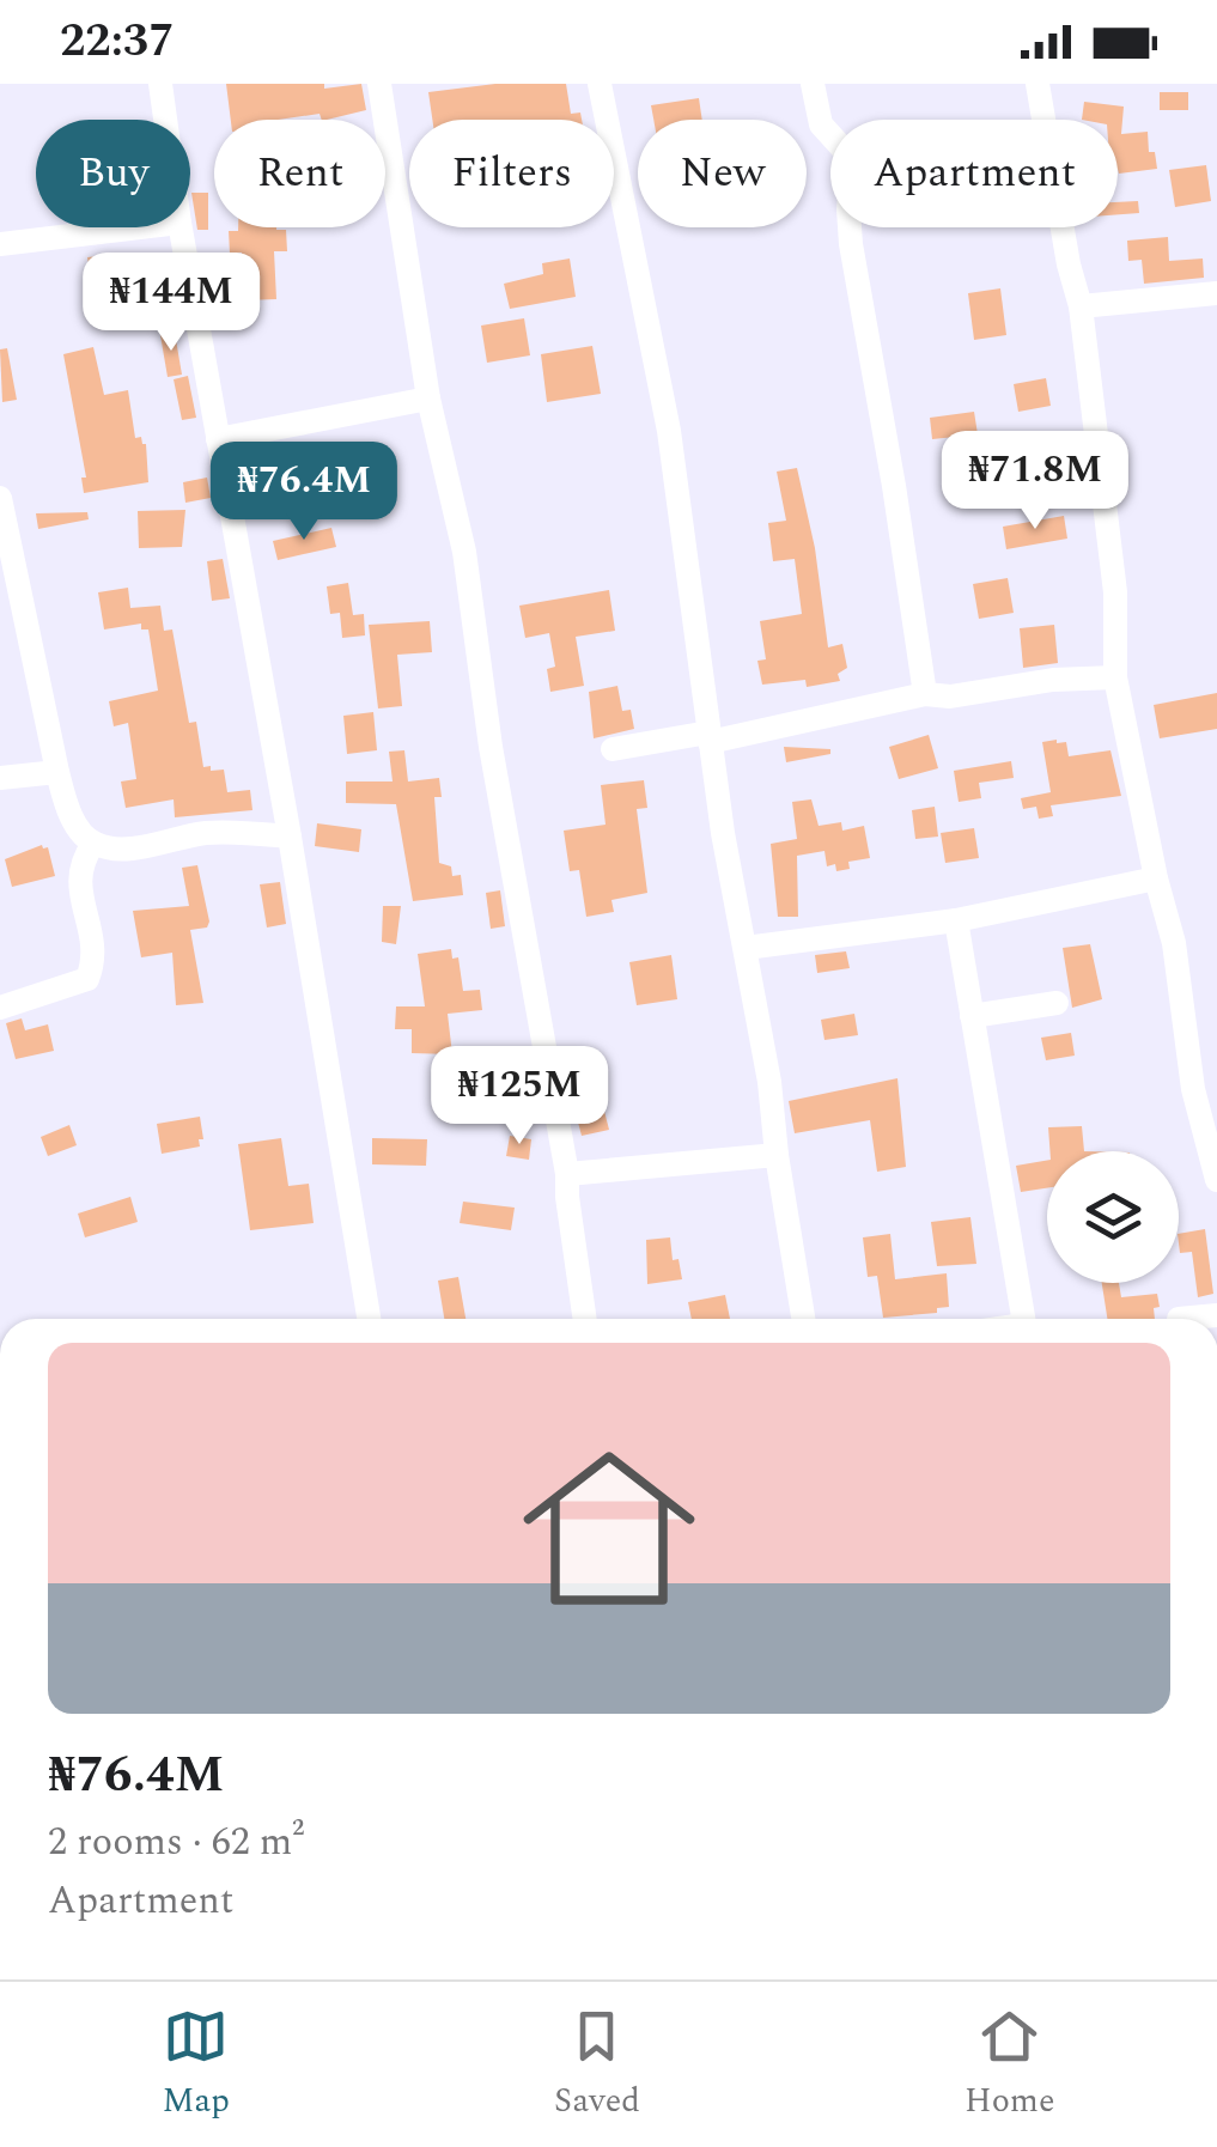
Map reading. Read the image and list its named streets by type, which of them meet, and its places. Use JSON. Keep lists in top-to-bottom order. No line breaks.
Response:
{"page":{"status":"22:37","chip":["Buy","Rent","Filters","New","Apartment"],"price":["₦144M","₦71.8M","₦76.4M","₦125M"],"list":[{"name":"₦76.4M","note":"2 rooms · 62 m² · Apartment"}],"tabs":["Map","Saved","Home"]}}
